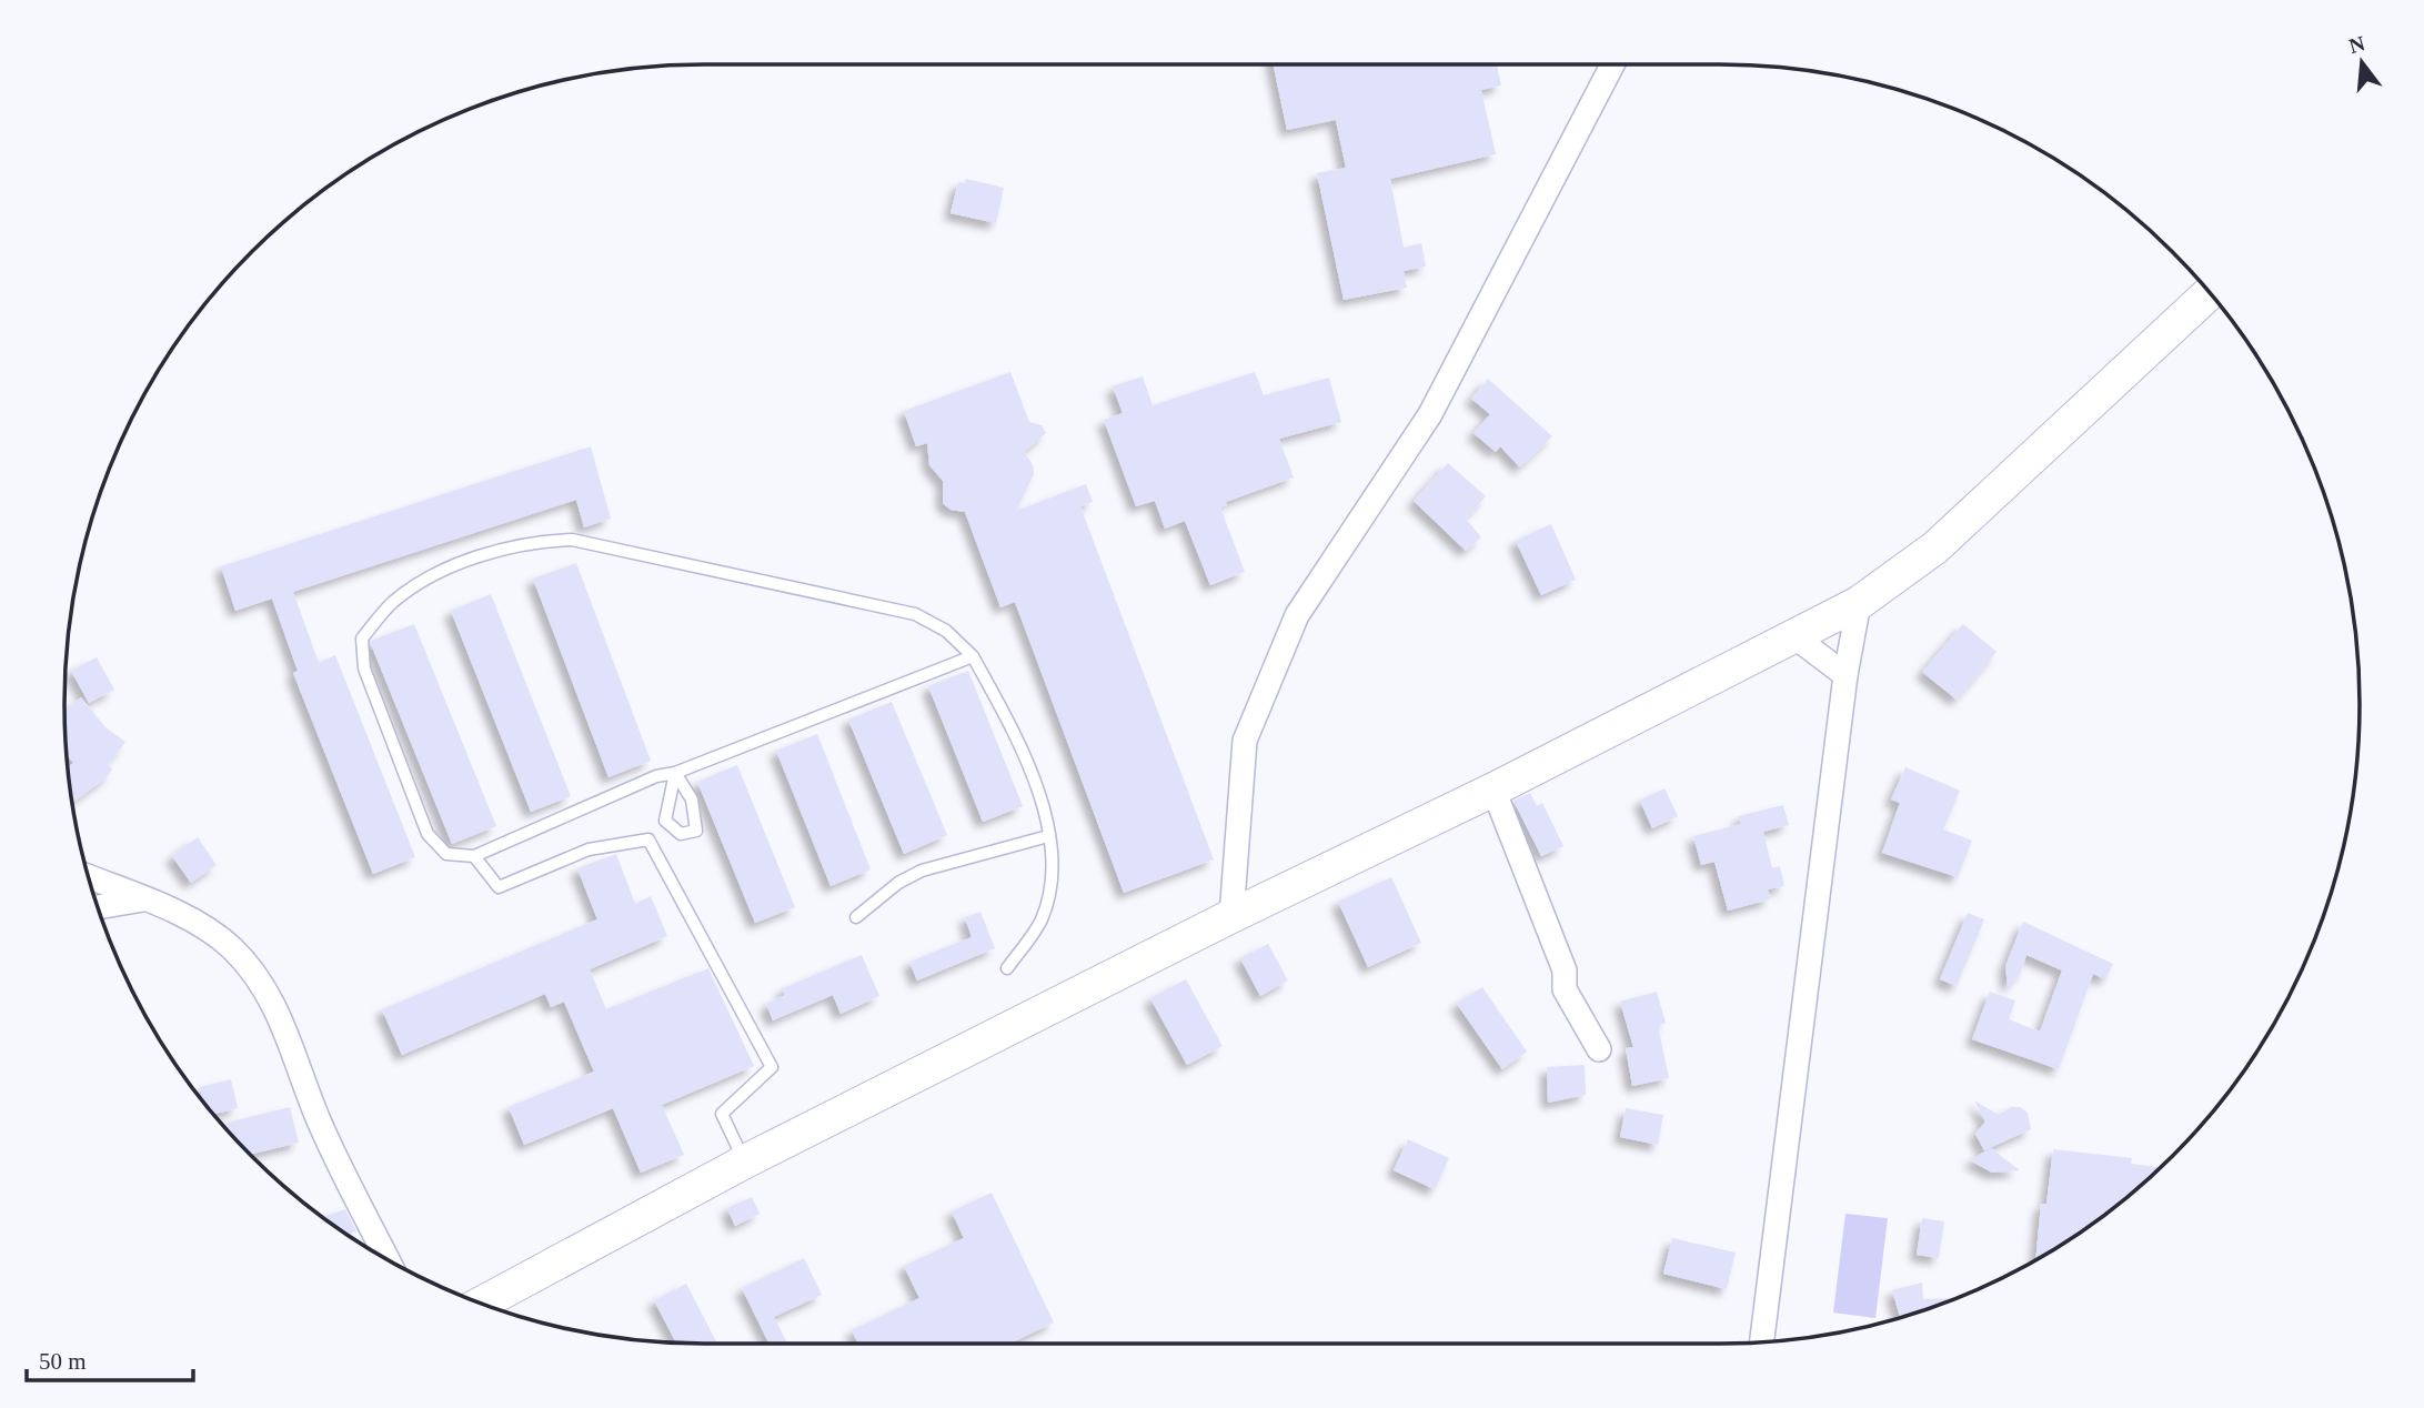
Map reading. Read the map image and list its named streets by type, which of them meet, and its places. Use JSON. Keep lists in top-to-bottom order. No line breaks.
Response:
{"scale_bar":"50 m","north":"top"}
